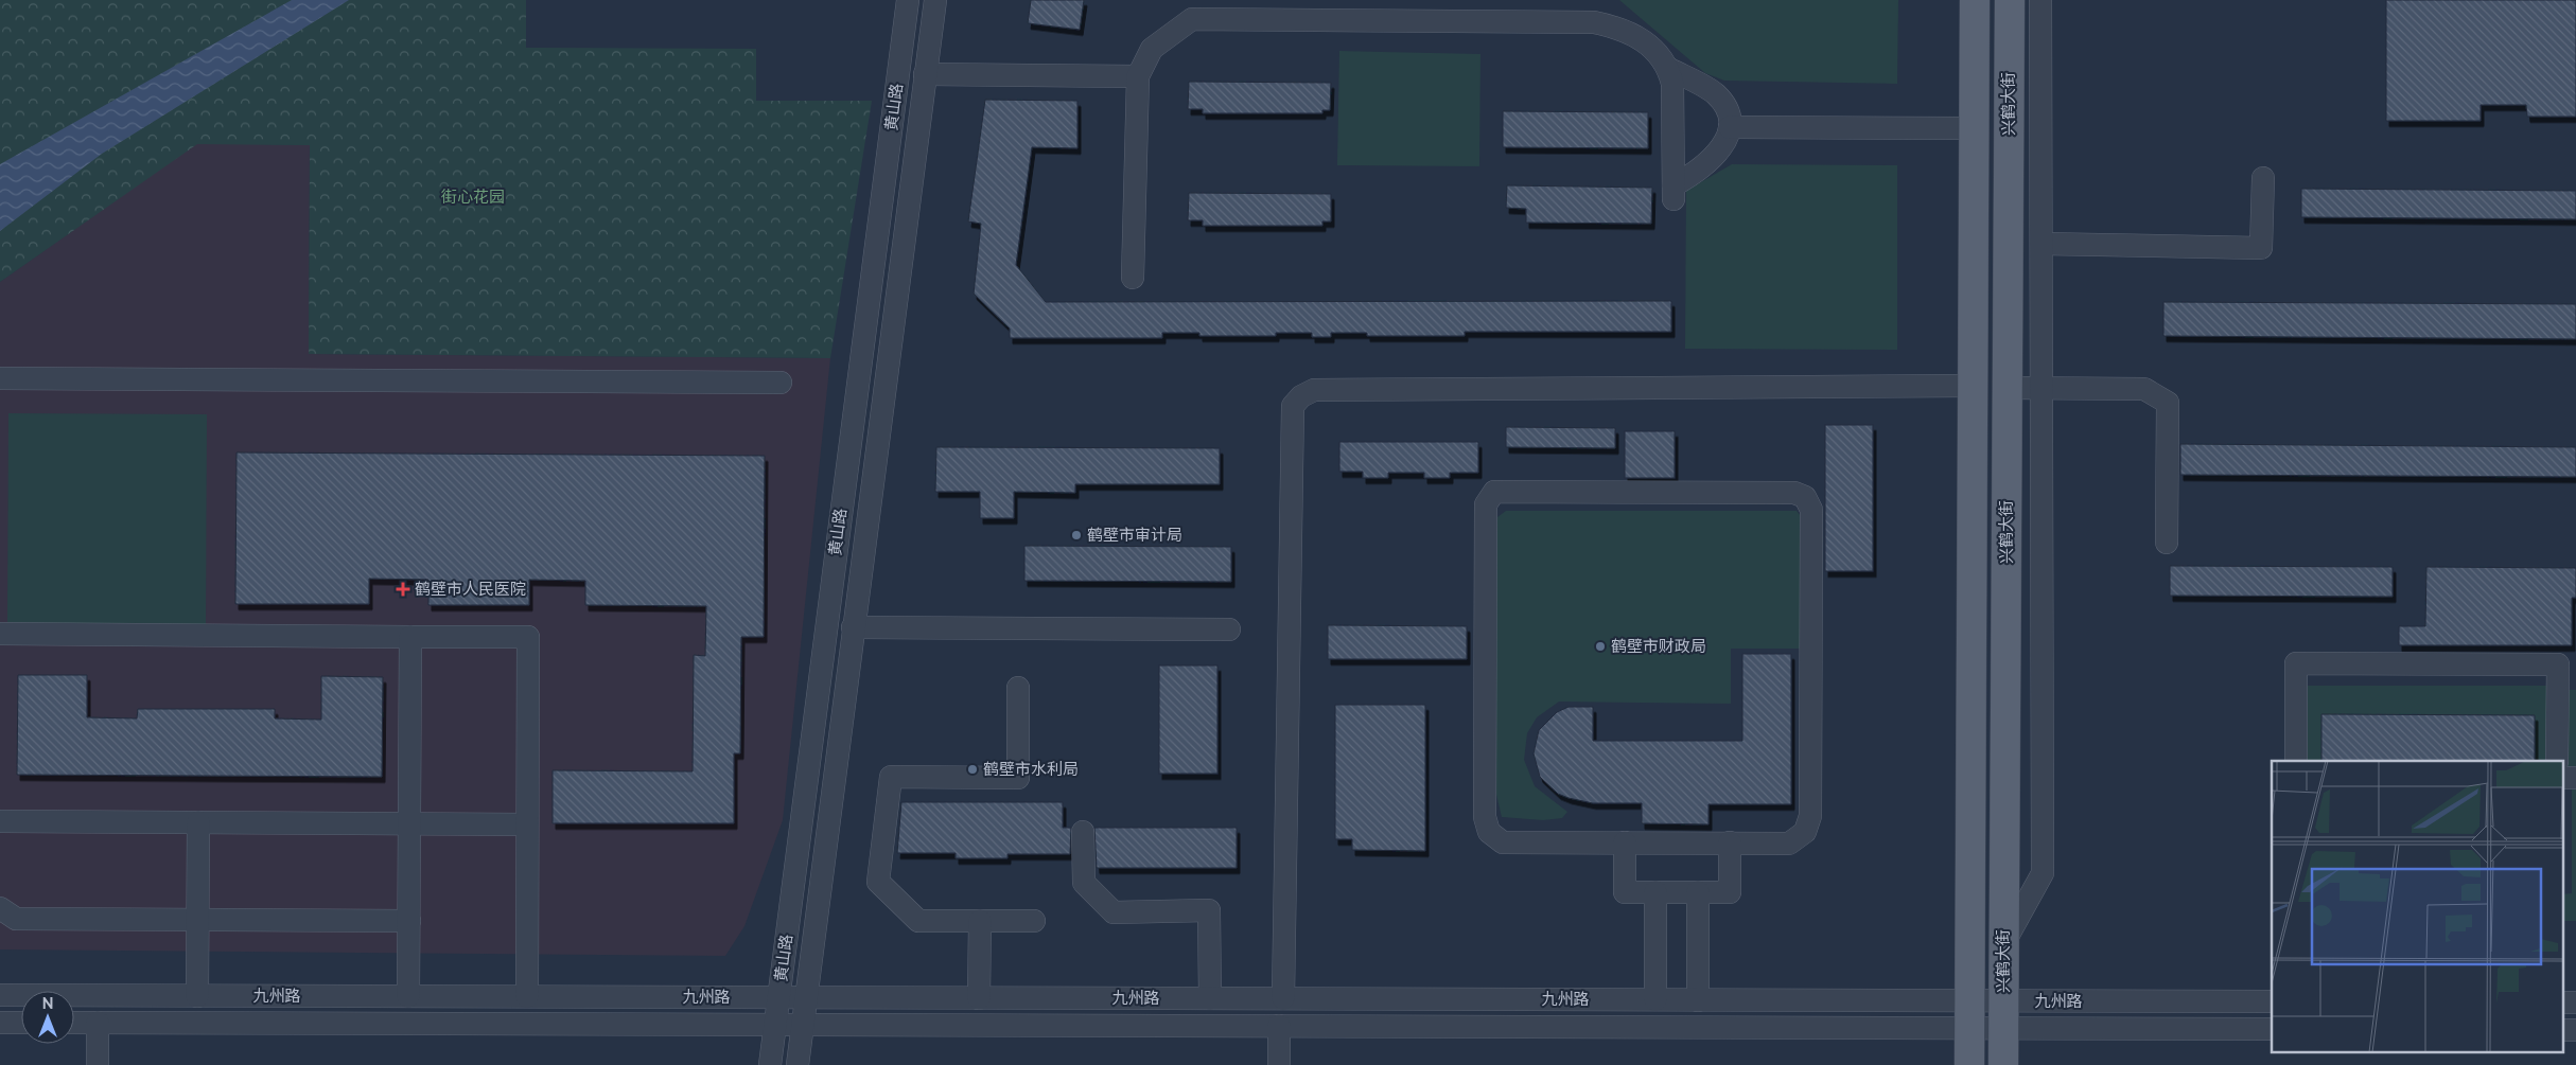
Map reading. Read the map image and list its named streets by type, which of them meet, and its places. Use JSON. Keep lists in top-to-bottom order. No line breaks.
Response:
{"streets":{"main road":["兴鹤大街"],"street":["黄山路","九州路"]},"crossings":[["兴鹤大街","九州路"],["黄山路","九州路"]],"parks":["街心花园"],"places":{"other":["鹤壁市审计局","鹤壁市财政局","鹤壁市水利局"],"health":["鹤壁市人民医院"]},"north":"top"}
